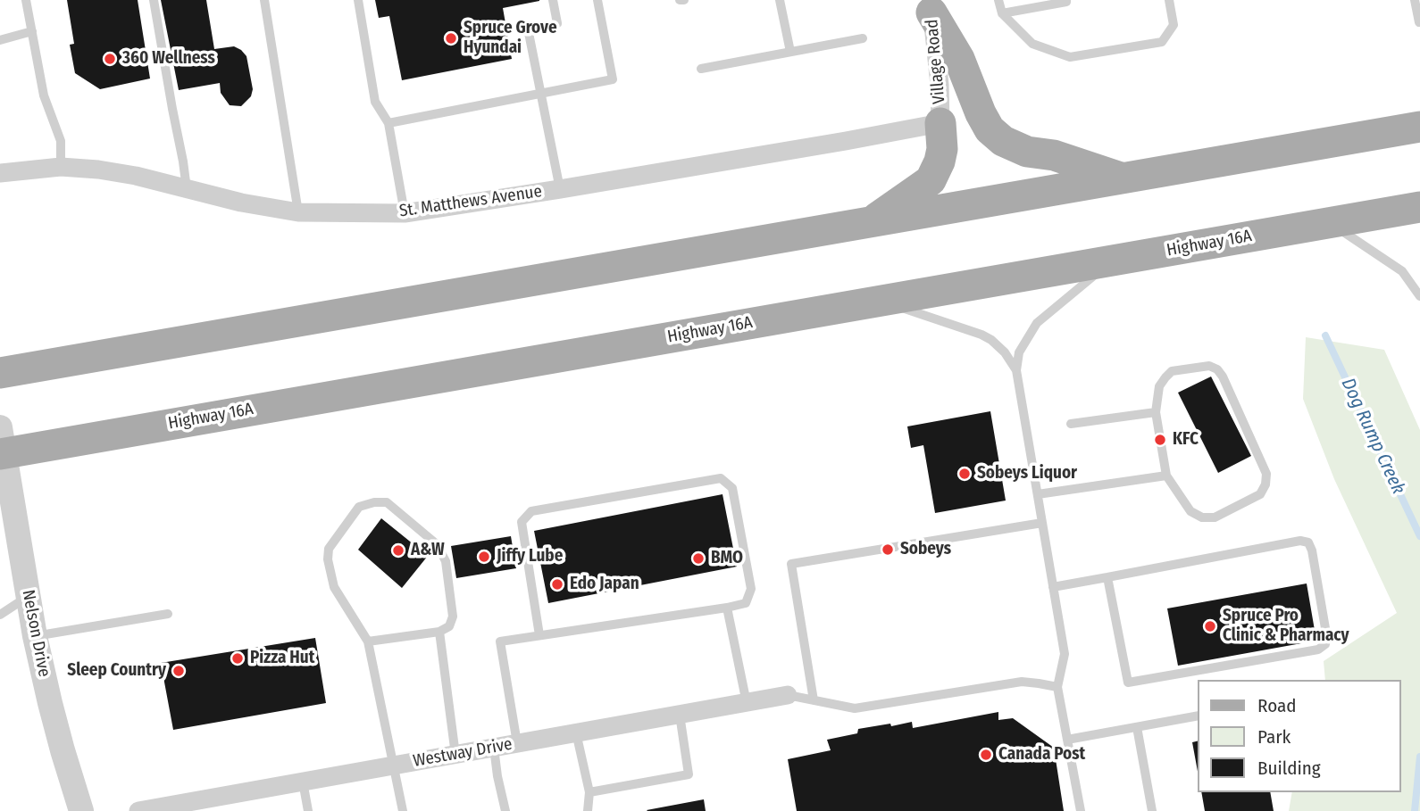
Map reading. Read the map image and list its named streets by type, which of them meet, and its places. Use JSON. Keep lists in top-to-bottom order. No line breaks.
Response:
{"streets":{"main road":["Highway 16A"],"street":["Village Road","St. Matthews Avenue","Nelson Drive","Westway Drive"]},"crossings":[["Village Road","St. Matthews Avenue"],["Highway 16A","Nelson Drive"]],"water":["Dog Rump Creek"],"places":["Spruce Grove Hyundai","360 Wellness","KFC","Sobeys Liquor","Sobeys","A&W","Jiffy Lube","BMO","Edo Japan","Spruce Pro Clinic & Pharmacy","Pizza Hut","Sleep Country","Canada Post"],"legend":["Road","Park","Building"]}
